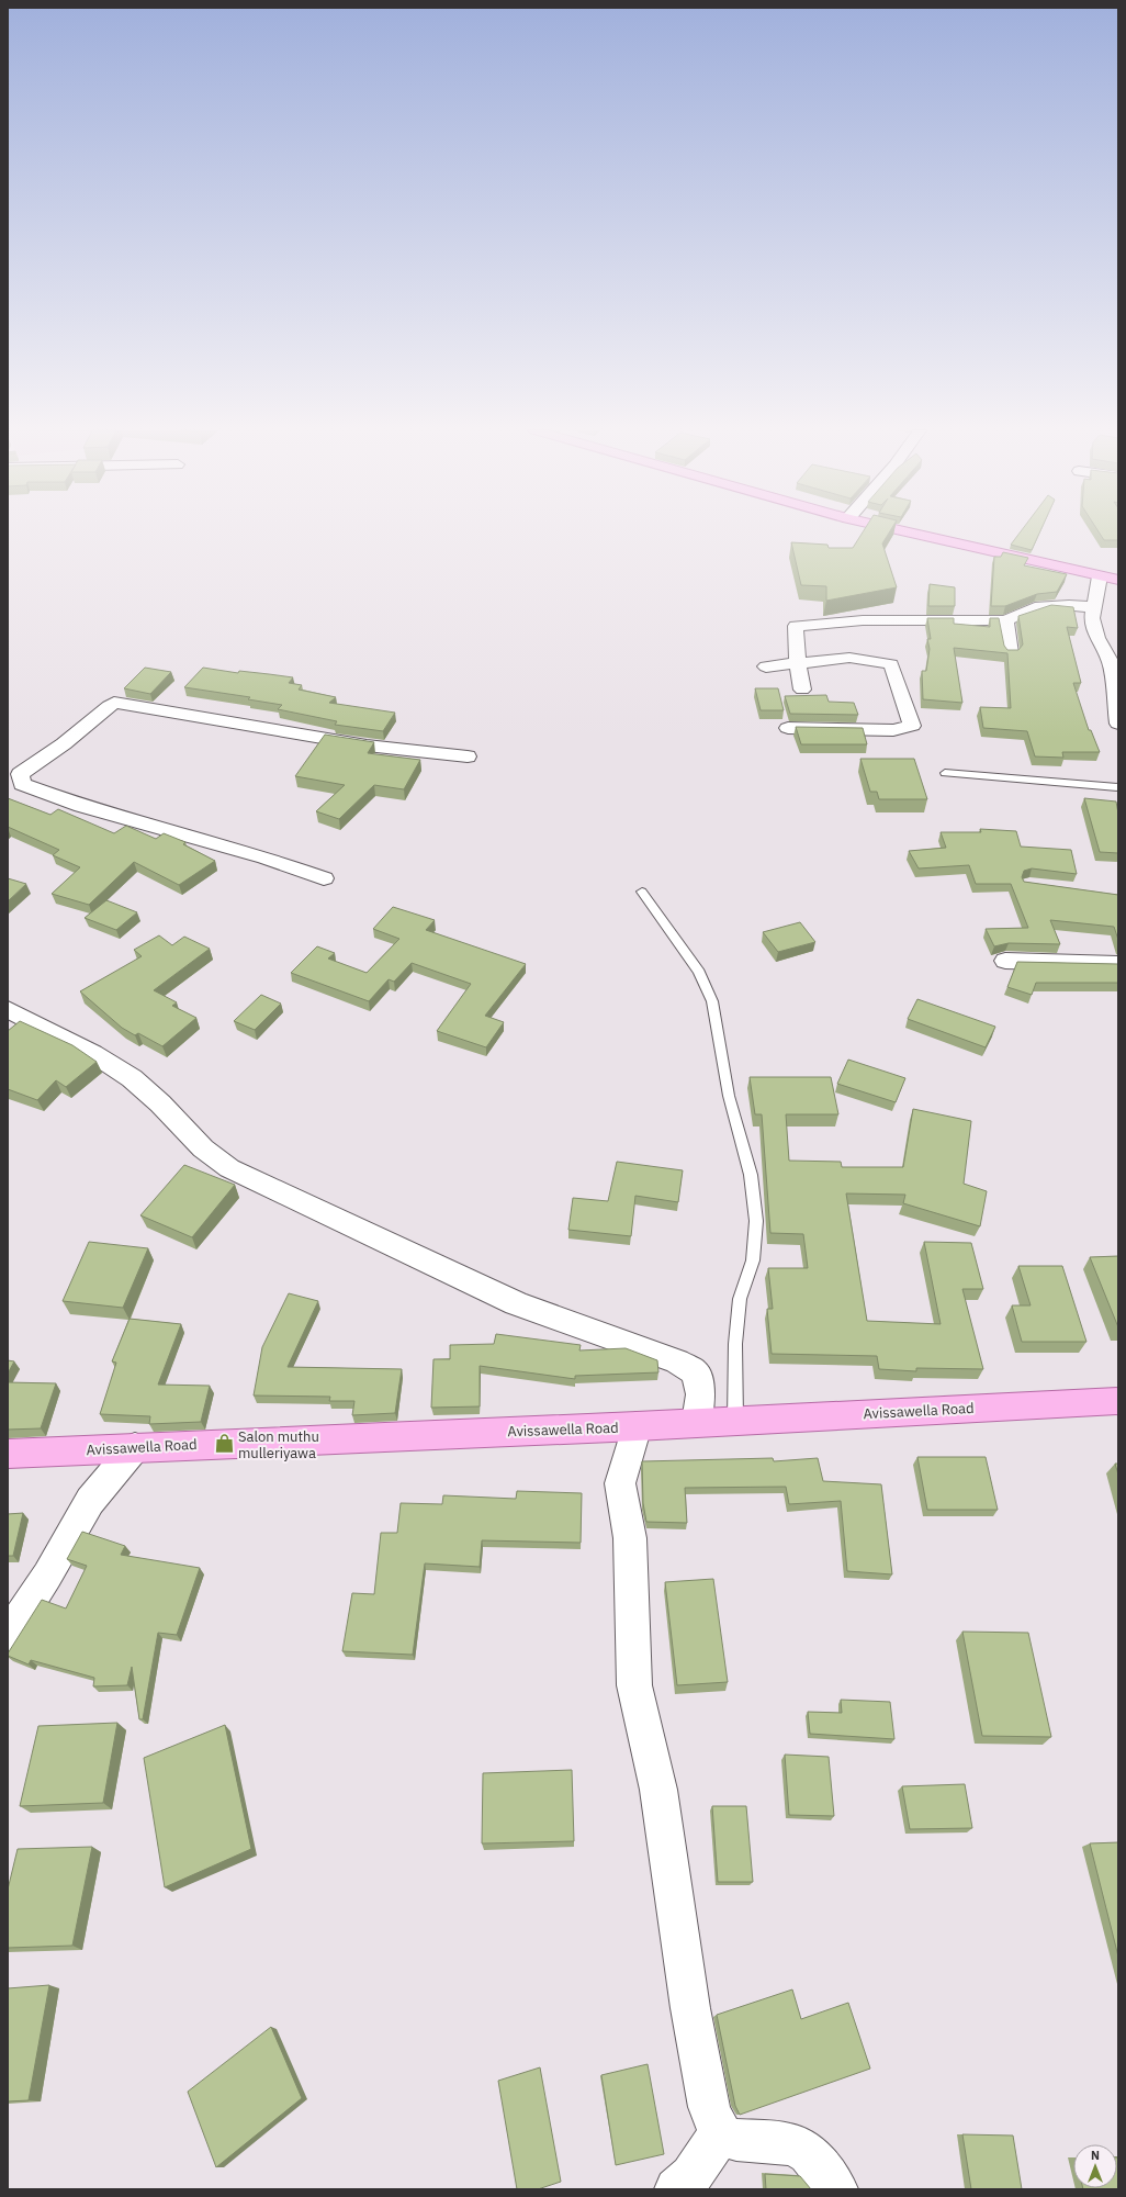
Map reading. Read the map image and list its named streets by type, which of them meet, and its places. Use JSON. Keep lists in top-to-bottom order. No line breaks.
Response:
{"streets":{"main road":["Avissawella Road"]},"places":{"shop":["Salon muthu mulleriyawa"]},"north":"top"}
